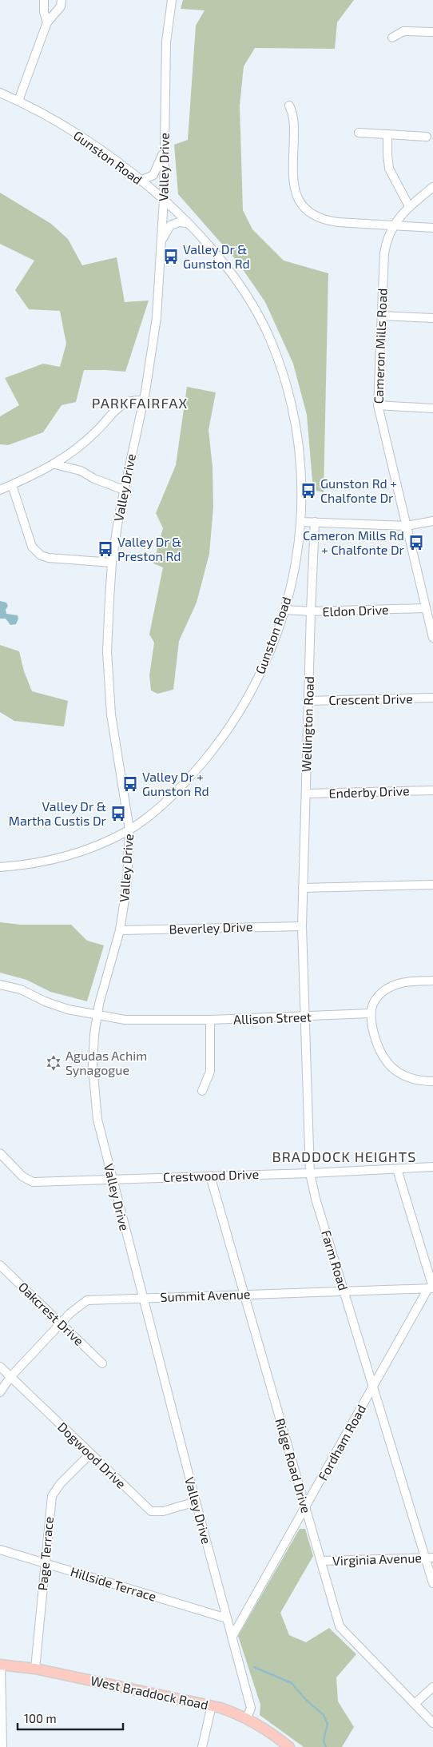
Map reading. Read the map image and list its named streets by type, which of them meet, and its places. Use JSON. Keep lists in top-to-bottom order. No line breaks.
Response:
{"streets":{"main road":["West Braddock Road"],"street":["Gunston Road","Valley Drive","Cameron Mills Road","Eldon Drive","Crescent Drive","Wellington Road","Enderby Drive","Beverley Drive","Allison Street","Crestwood Drive","Farm Road","Summit Avenue","Oakcrest Drive","Fordham Road","Dogwood Drive","Ridge Road Drive","Page Terrace","Virginia Avenue","Hillside Terrace"]},"crossings":[["Gunston Road","Valley Drive"],["Gunston Road","Eldon Drive"],["Valley Drive","Beverley Drive"],["Valley Drive","Allison Street"],["Valley Drive","Crestwood Drive"],["Valley Drive","Summit Avenue"],["Valley Drive","Fordham Road"],["Valley Drive","Dogwood Drive"],["Valley Drive","Hillside Terrace"],["Valley Drive","West Braddock Road"],["Cameron Mills Road","Eldon Drive"],["Eldon Drive","Wellington Road"],["Crescent Drive","Wellington Road"],["Wellington Road","Enderby Drive"],["Wellington Road","Beverley Drive"],["Wellington Road","Farm Road"],["Beverley Drive","Farm Road"],["Allison Street","Farm Road"],["Crestwood Drive","Farm Road"],["Crestwood Drive","Ridge Road Drive"],["Farm Road","Summit Avenue"],["Farm Road","Fordham Road"],["Farm Road","Virginia Avenue"],["Summit Avenue","Oakcrest Drive"],["Summit Avenue","Fordham Road"],["Summit Avenue","Dogwood Drive"],["Summit Avenue","Ridge Road Drive"],["Fordham Road","Ridge Road Drive"],["Dogwood Drive","Page Terrace"],["Ridge Road Drive","Virginia Avenue"],["Page Terrace","Hillside Terrace"],["Page Terrace","West Braddock Road"]],"districts":["PARKFAIRFAX","BRADDOCK HEIGHTS"],"places":{"bus stop":["Valley Dr & Gunston Rd","Gunston Rd + Chalfonte Dr","Cameron Mills Rd + Chalfonte Dr","Valley Dr & Preston Rd","Valley Dr + Gunston Rd","Valley Dr & Martha Custis Dr"],"synagogue":["Agudas Achim Synagogue"]},"scale_bar":"100 m"}
